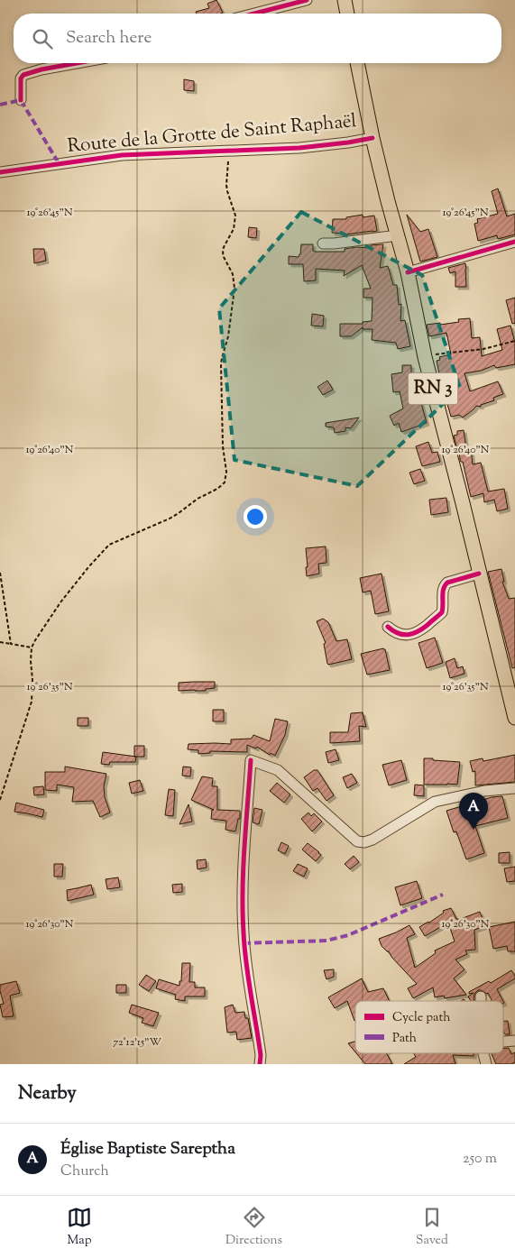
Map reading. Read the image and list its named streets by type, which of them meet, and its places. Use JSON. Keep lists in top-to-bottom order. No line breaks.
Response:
{"streets":{"main road":["RN 3"],"street":["Route de la Grotte de Saint Raphaël"]},"crossings":[["Route de la Grotte de Saint Raphaël","RN 3"]],"legend":["Cycle path","Path"],"page":{"search":"Search here","pins":"A","heading":"Nearby","list":[{"mark":"A","name":"Église Baptiste Sareptha","note":"Church","value":"250 m"}],"nav":["Map","Directions","Saved"]},"coordinates":["19°26'45\"N","19°26'40\"N","19°26'35\"N","19°26'30\"N","72°12'15\"W"]}
